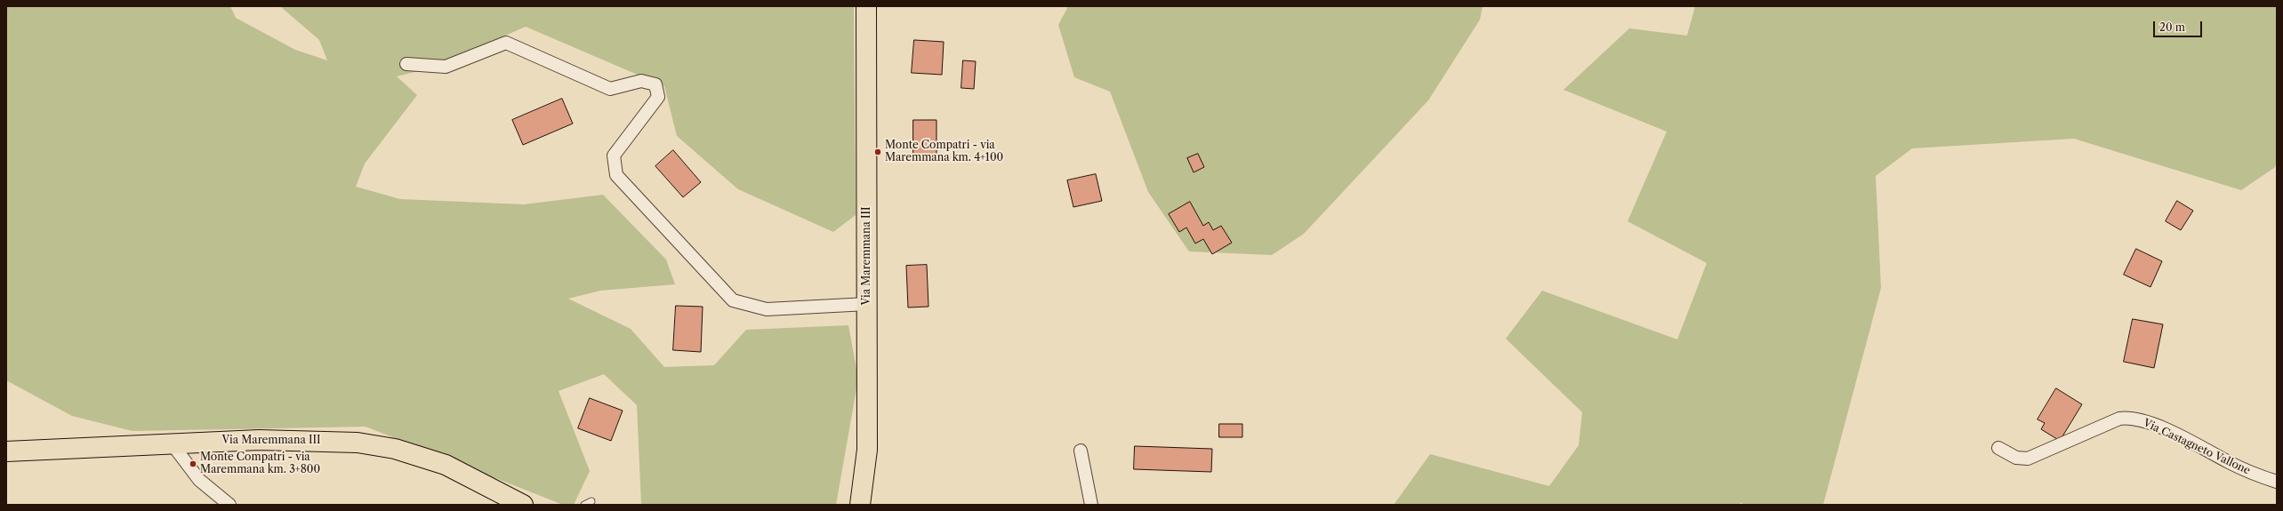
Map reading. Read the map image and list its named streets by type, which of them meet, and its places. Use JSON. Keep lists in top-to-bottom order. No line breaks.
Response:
{"streets":{"main road":["Via Maremmana III"],"street":["Via Castagneto Vallone"]},"places":["Monte Compatri - via Maremmana km. 4+100","Monte Compatri - via Maremmana km. 3+800"],"scale_bar":"20 m"}
